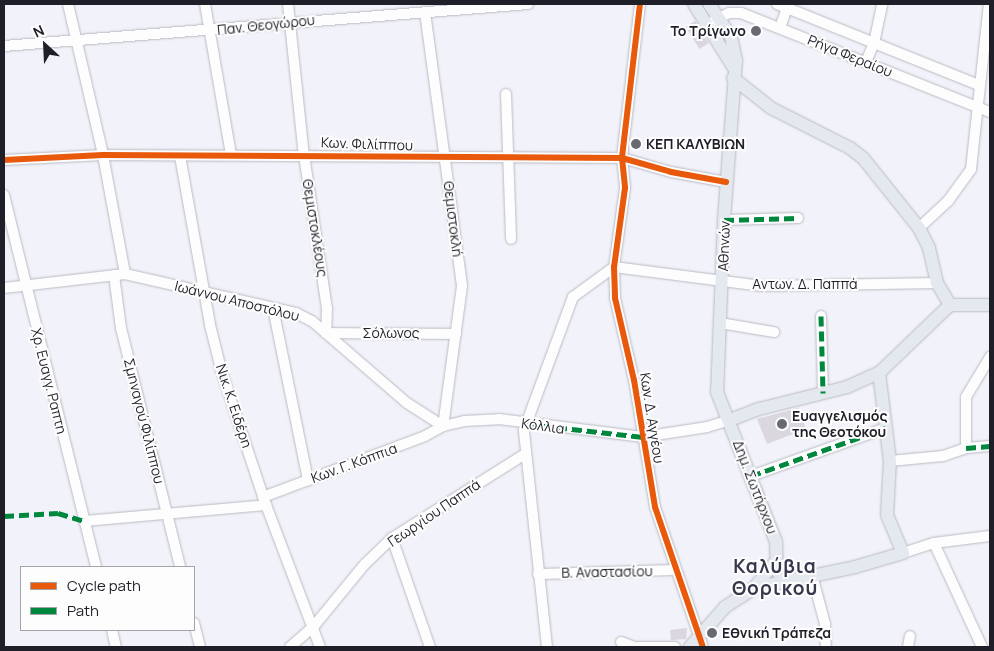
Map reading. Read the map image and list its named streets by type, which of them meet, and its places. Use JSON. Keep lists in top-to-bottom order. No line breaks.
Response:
{"streets":{"main road":["Αθηνών","Δημ. Σωτήρχου"],"street":["Παν. Θεογώρου","Ρήγα Φεραίου","Κων. Φιλίππου","Θεμιστοκλή","Θεμιστοκλέους","Αντων. Δ. Παππά","Ιωάννου Αποστόλου","Σόλωνος","Χρ. Ευαγγ. Ραπτη","Νικ. Κ. Ειδέρη","Κων. Δ. Αγγέου","Σμηναγού Φιλίππου","Κόλλια","Κων. Γ. Κόππια","Γεωργίου Παππά","Β. Αναστασίου"]},"crossings":[["Παν. Θεογώρου","Θεμιστοκλή"],["Παν. Θεογώρου","Θεμιστοκλέους"],["Ρήγα Φεραίου","Αθηνών"],["Κων. Φιλίππου","Θεμιστοκλή"],["Κων. Φιλίππου","Θεμιστοκλέους"],["Κων. Φιλίππου","Αθηνών"],["Κων. Φιλίππου","Νικ. Κ. Ειδέρη"],["Κων. Φιλίππου","Κων. Δ. Αγγέου"],["Θεμιστοκλή","Ιωάννου Αποστόλου"],["Θεμιστοκλή","Σόλωνος"],["Θεμιστοκλή","Κόλλια"],["Θεμιστοκλή","Κων. Γ. Κόππια"],["Θεμιστοκλέους","Ιωάννου Αποστόλου"],["Θεμιστοκλέους","Σόλωνος"],["Αθηνών","Αντων. Δ. Παππά"],["Αθηνών","Κόλλια"],["Αθηνών","Δημ. Σωτήρχου"],["Αντων. Δ. Παππά","Κων. Δ. Αγγέου"],["Ιωάννου Αποστόλου","Σόλωνος"],["Ιωάννου Αποστόλου","Χρ. Ευαγγ. Ραπτη"],["Ιωάννου Αποστόλου","Νικ. Κ. Ειδέρη"],["Ιωάννου Αποστόλου","Σμηναγού Φιλίππου"],["Ιωάννου Αποστόλου","Κόλλια"],["Ιωάννου Αποστόλου","Κων. Γ. Κόππια"],["Χρ. Ευαγγ. Ραπτη","Κων. Γ. Κόππια"],["Νικ. Κ. Ειδέρη","Κων. Γ. Κόππια"],["Νικ. Κ. Ειδέρη","Γεωργίου Παππά"],["Κων. Δ. Αγγέου","Κόλλια"],["Κων. Δ. Αγγέου","Β. Αναστασίου"],["Σμηναγού Φιλίππου","Κων. Γ. Κόππια"],["Κόλλια","Κων. Γ. Κόππια"],["Κόλλια","Δημ. Σωτήρχου"]],"districts":["Καλύβια Θορικού"],"places":["Το Τρίγωνο","ΚΕΠ ΚΑΛΥΒΙΩΝ","Ευαγγελισμός της Θεοτόκου","Εθνική Τράπεζα"],"legend":["Cycle path","Path"],"north":"top left"}
